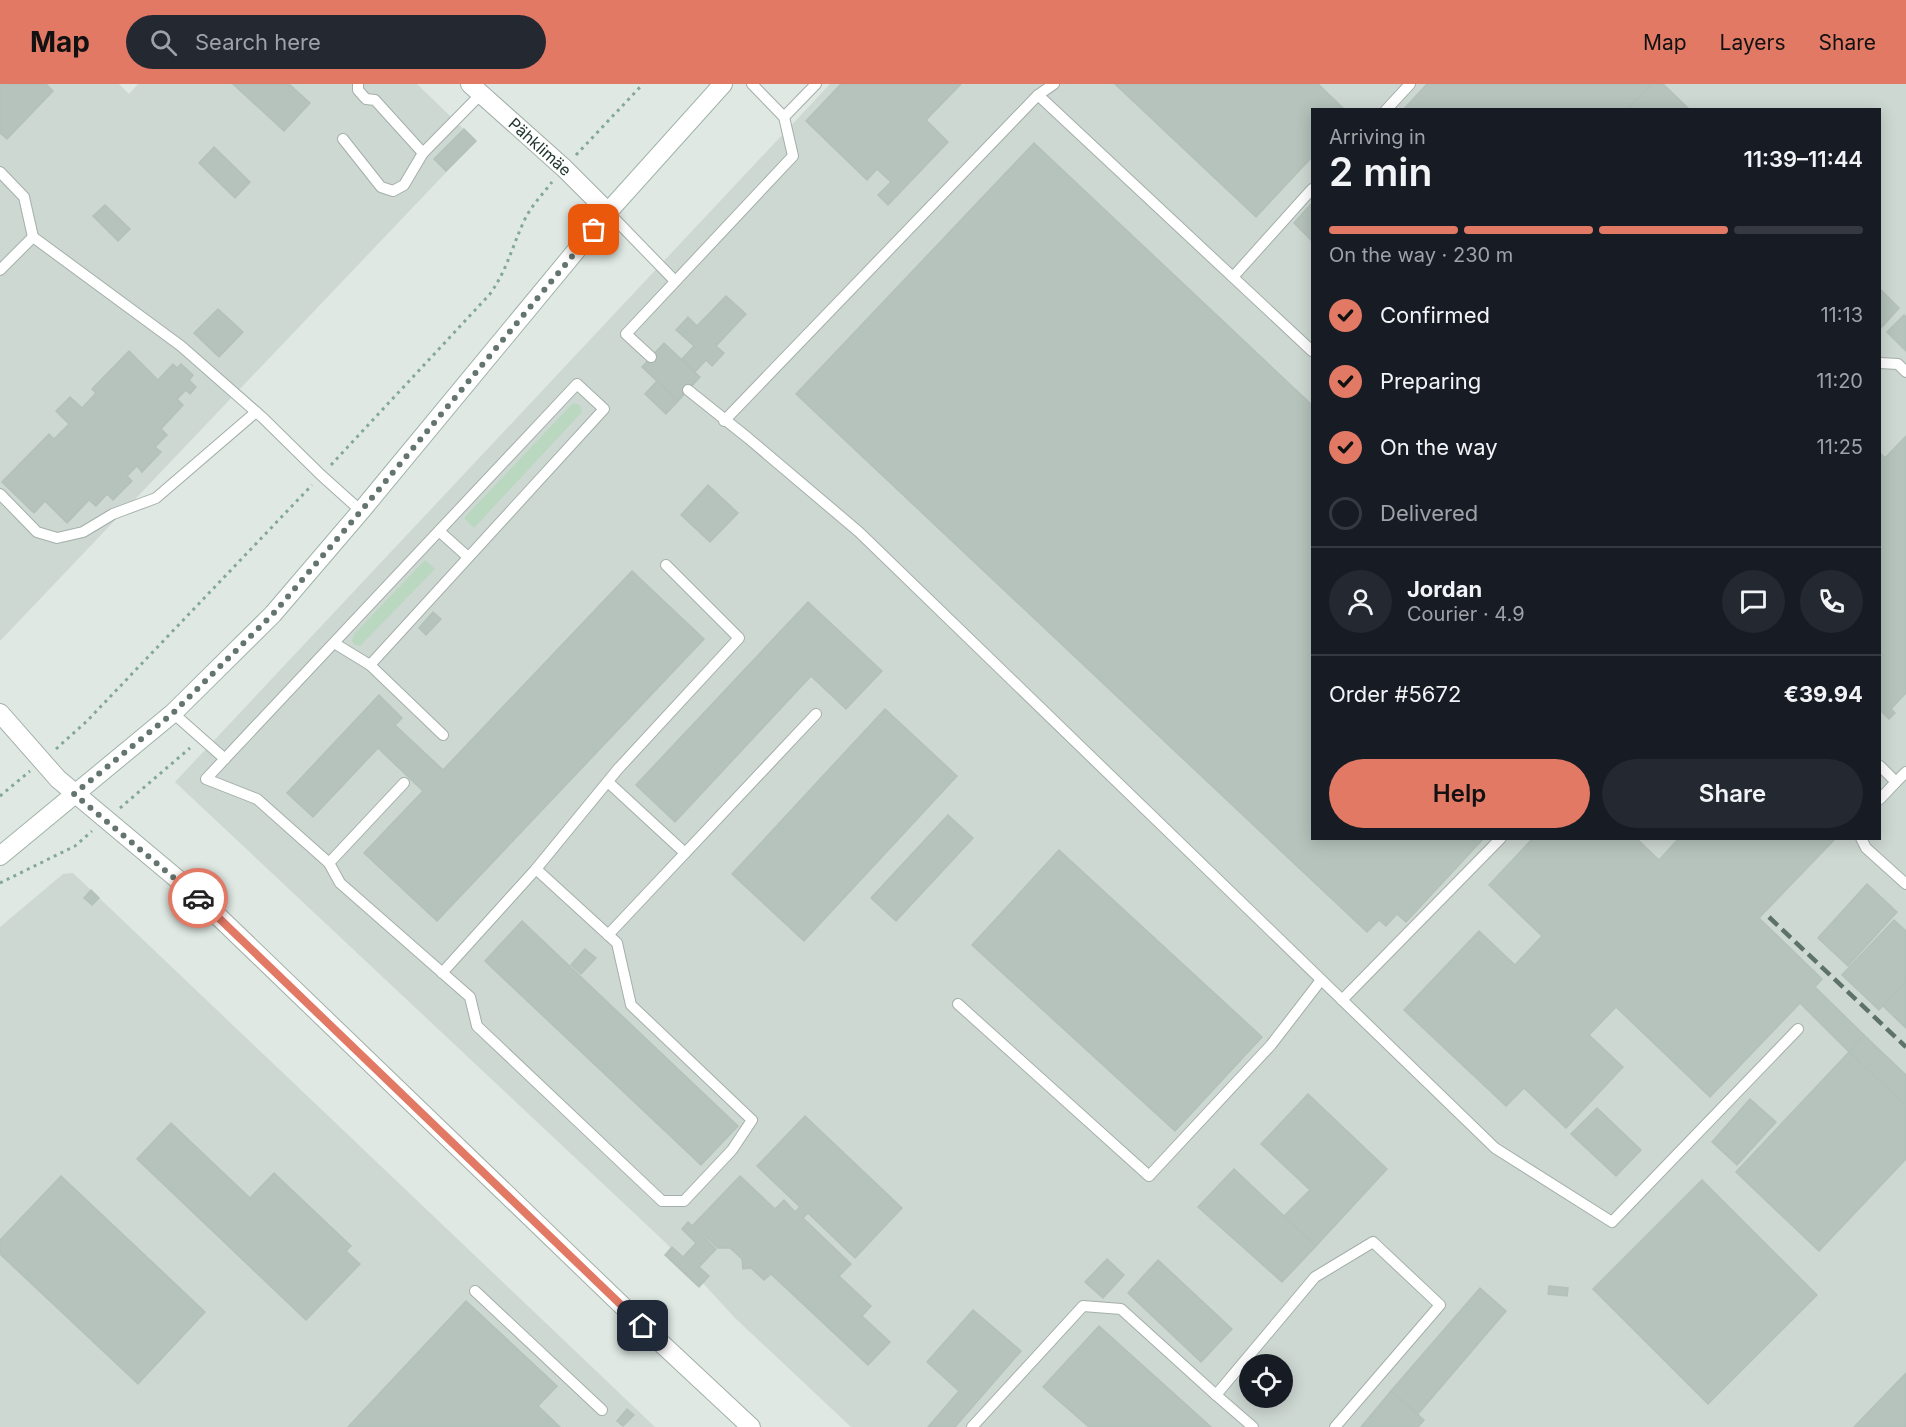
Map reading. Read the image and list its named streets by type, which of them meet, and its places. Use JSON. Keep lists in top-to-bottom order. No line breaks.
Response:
{"streets":{"street":["Pähklimäe"]},"page":{"header":"Map","search":"Search here","nav":["Map","Layers","Share"],"heading":["2 min","Arriving in","11:39–11:44"],"panel":["Jordan","Courier · 4.9","Order #5672","€39.94"],"bar":"On the way · 230 m","list":[["Confirmed","11:13"],["Preparing","11:20"],["On the way","11:25"],"Delivered"],"buttons":["Help","Share"]}}
